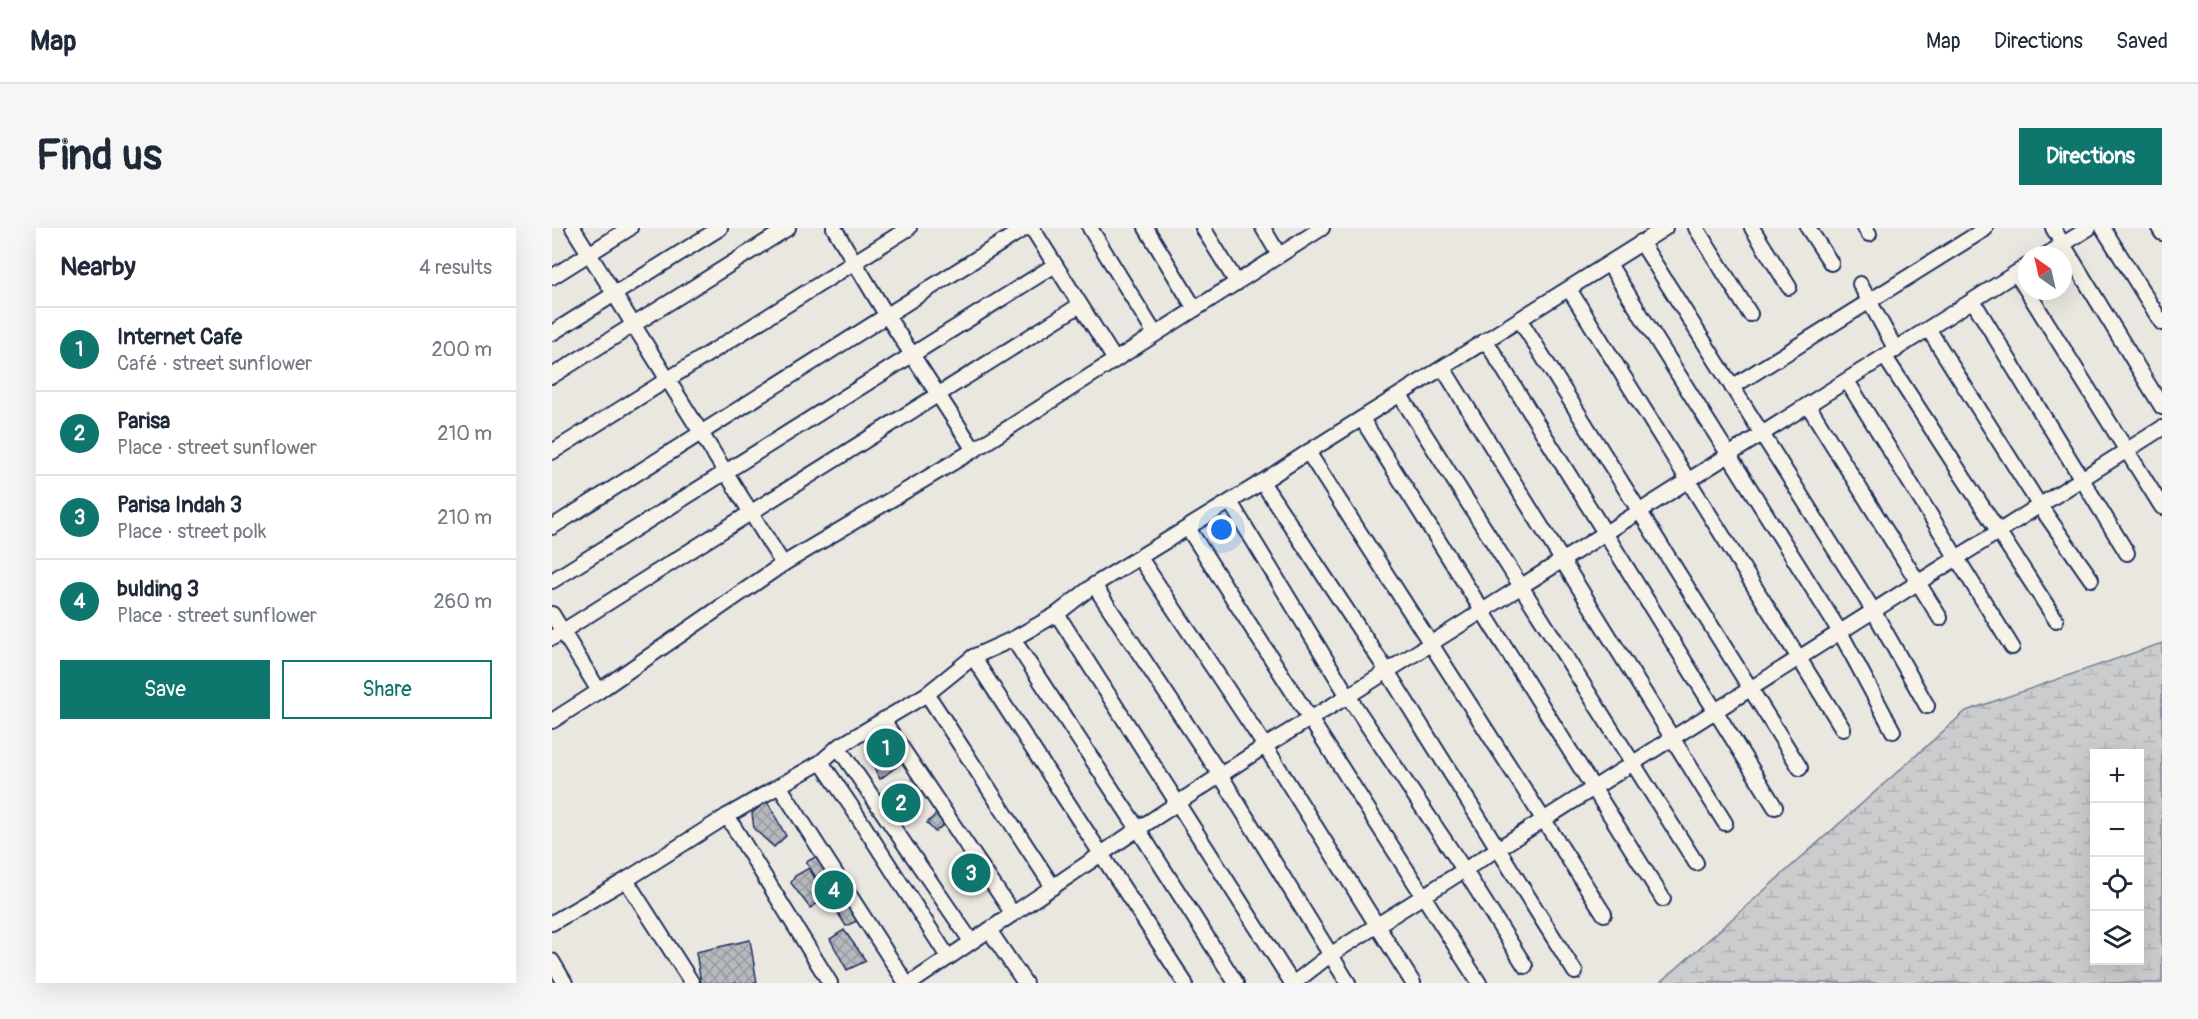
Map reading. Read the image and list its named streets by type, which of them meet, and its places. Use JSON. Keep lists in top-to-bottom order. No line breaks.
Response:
{"north":"top left","page":{"header":"Map","nav":["Map","Directions","Saved"],"buttons":["Directions",["Save","Share"]],"title":"Find us","heading":["Nearby","4 results"],"list":[{"mark":"1","name":"Internet Cafe","note":"Café · street sunflower","value":"200 m"},{"mark":"2","name":"Parisa","note":"Place · street sunflower","value":"210 m"},{"mark":"3","name":"Parisa Indah 3","note":"Place · street polk","value":"210 m"},{"mark":"4","name":"bulding 3","note":"Place · street sunflower","value":"260 m"}],"pins":["1","2","3","4"],"map_buttons":["+","−"]}}
